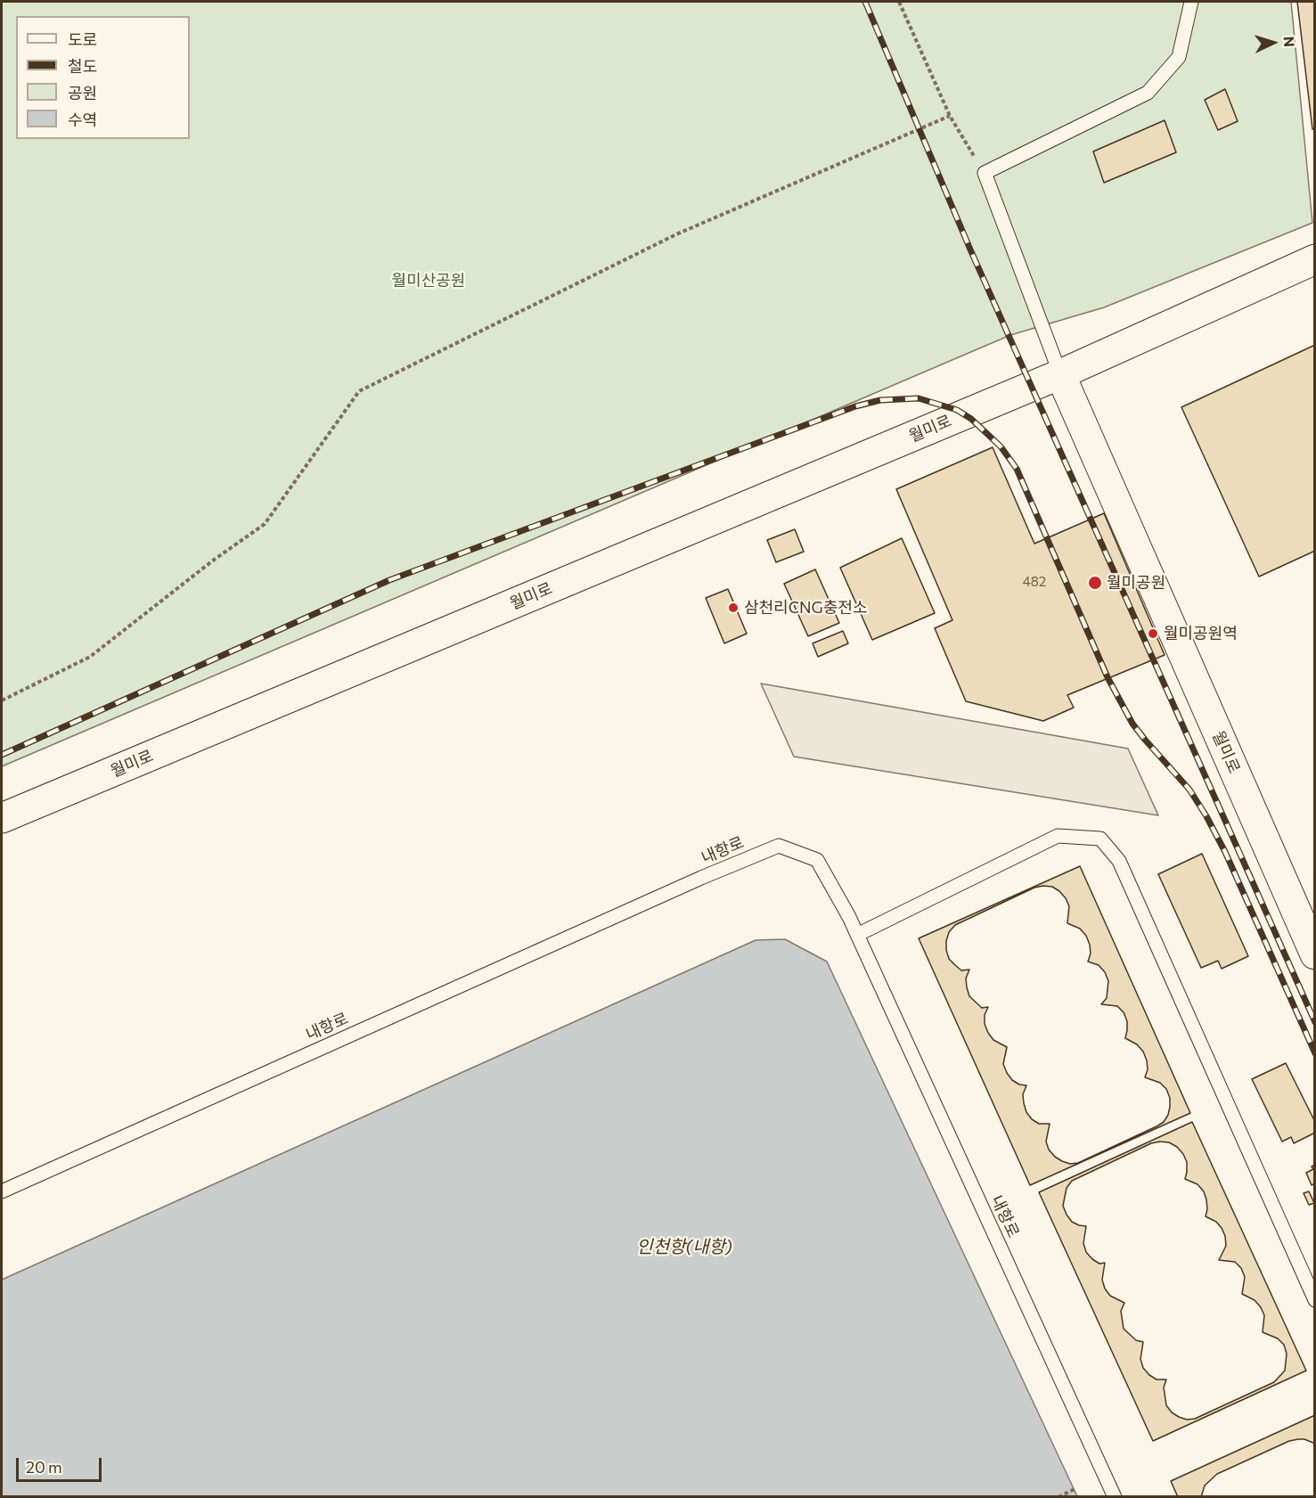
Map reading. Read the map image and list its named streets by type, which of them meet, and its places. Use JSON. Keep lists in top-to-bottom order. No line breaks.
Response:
{"streets":{"main road":["월미로"],"lane":["내항로"]},"water":["인천항(내항)"],"parks":["월미산공원"],"places":["월미공원","삼천리CNG충전소","월미공원역"],"house_numbers":["482"],"legend":["도로","철도","공원","수역"],"scale_bar":"20 m","north":"right"}
